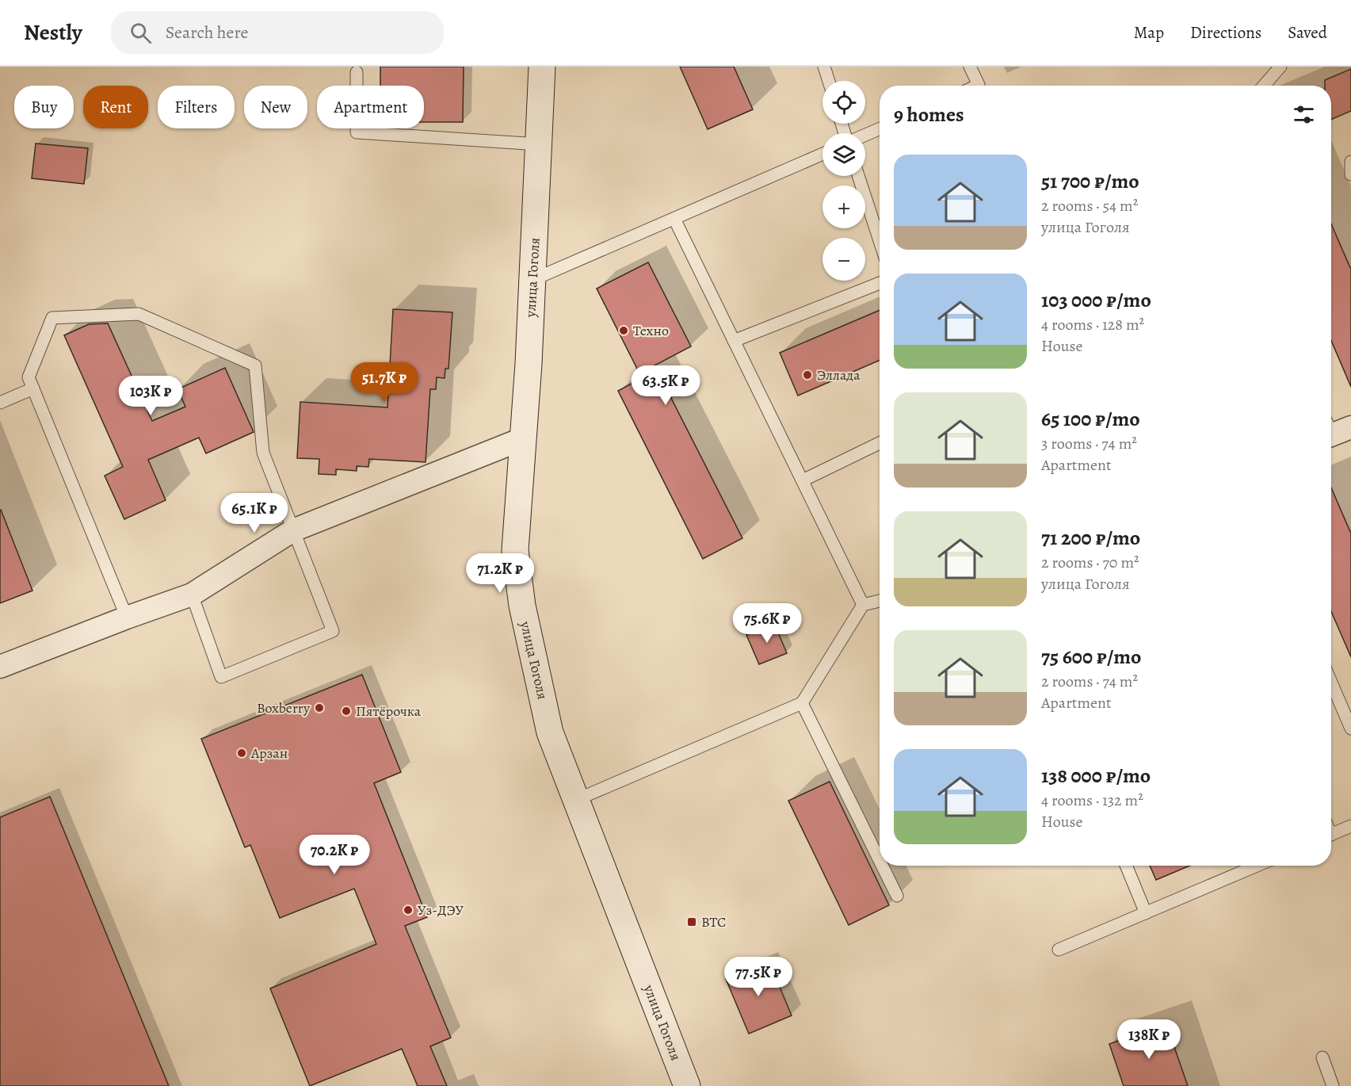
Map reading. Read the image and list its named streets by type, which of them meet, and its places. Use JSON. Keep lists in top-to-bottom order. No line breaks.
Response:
{"streets":{"street":["улица Гоголя"]},"places":{"other":["Техно","Эллада","Boxberry","Пятёрочка","Арзан","Уз-ДЭУ"],"transit":["ВТС"]},"page":{"header":"Nestly","search":"Search here","nav":["Map","Directions","Saved"],"map_buttons":["+","−"],"chip":["Buy","Rent","Filters","New","Apartment"],"heading":"9 homes","list":[{"name":"51 700 ₽/mo","note":"2 rooms · 54 m² · улица Гоголя"},{"name":"103 000 ₽/mo","note":"4 rooms · 128 m² · House"},{"name":"65 100 ₽/mo","note":"3 rooms · 74 m² · Apartment"},{"name":"71 200 ₽/mo","note":"2 rooms · 70 m² · улица Гоголя"},{"name":"75 600 ₽/mo","note":"2 rooms · 74 m² · Apartment"},{"name":"138 000 ₽/mo","note":"4 rooms · 132 m² · House"}],"price":["51.7K ₽","63.5K ₽","103K ₽","65.1K ₽","71.2K ₽","75.6K ₽","70.2K ₽","77.5K ₽","138K ₽"]}}
